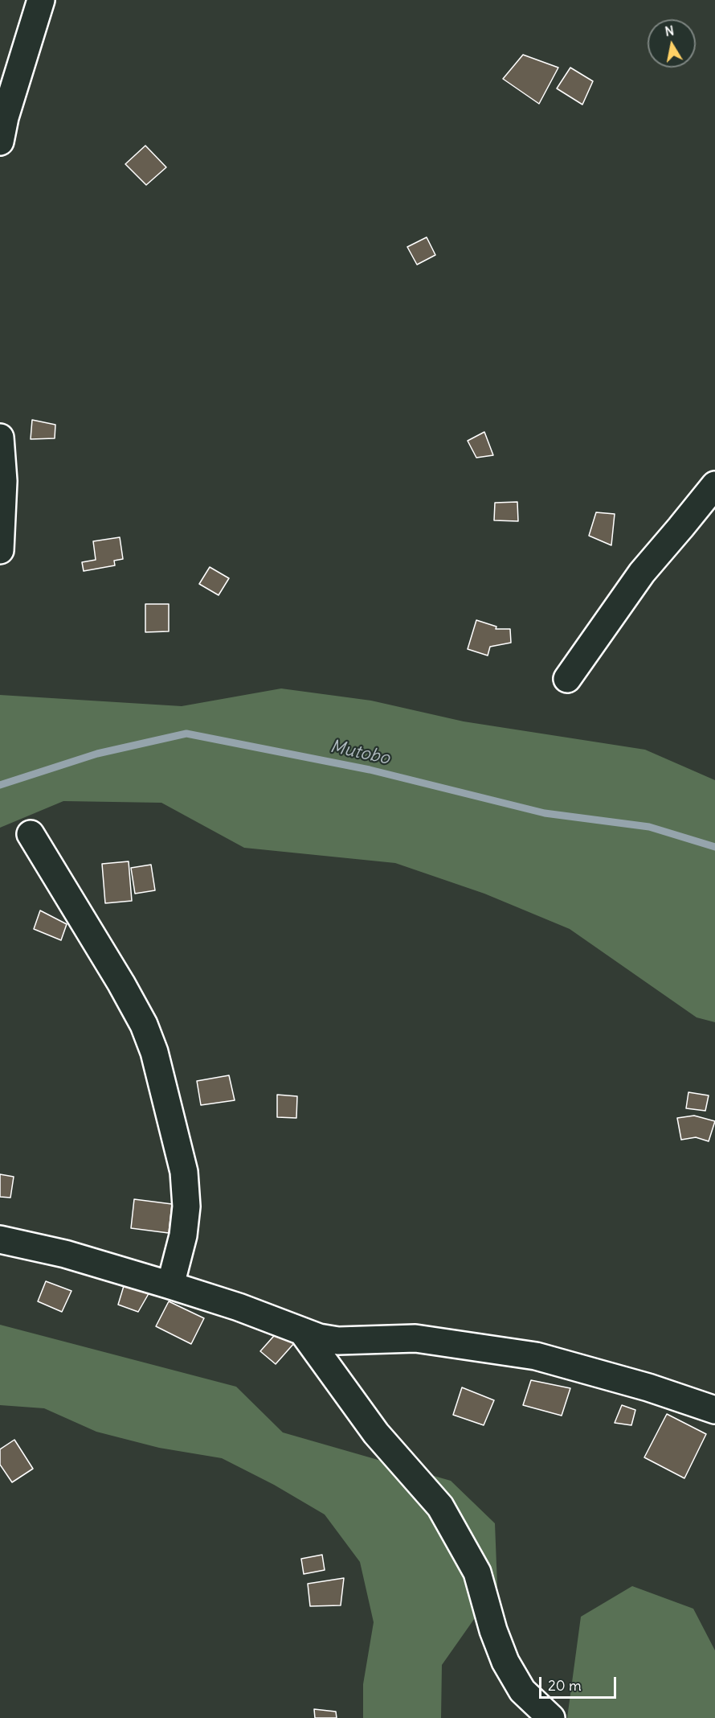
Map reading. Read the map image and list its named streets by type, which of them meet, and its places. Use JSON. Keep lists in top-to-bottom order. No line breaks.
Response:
{"water":["Mutobo"],"scale_bar":"20 m","north":"top"}
